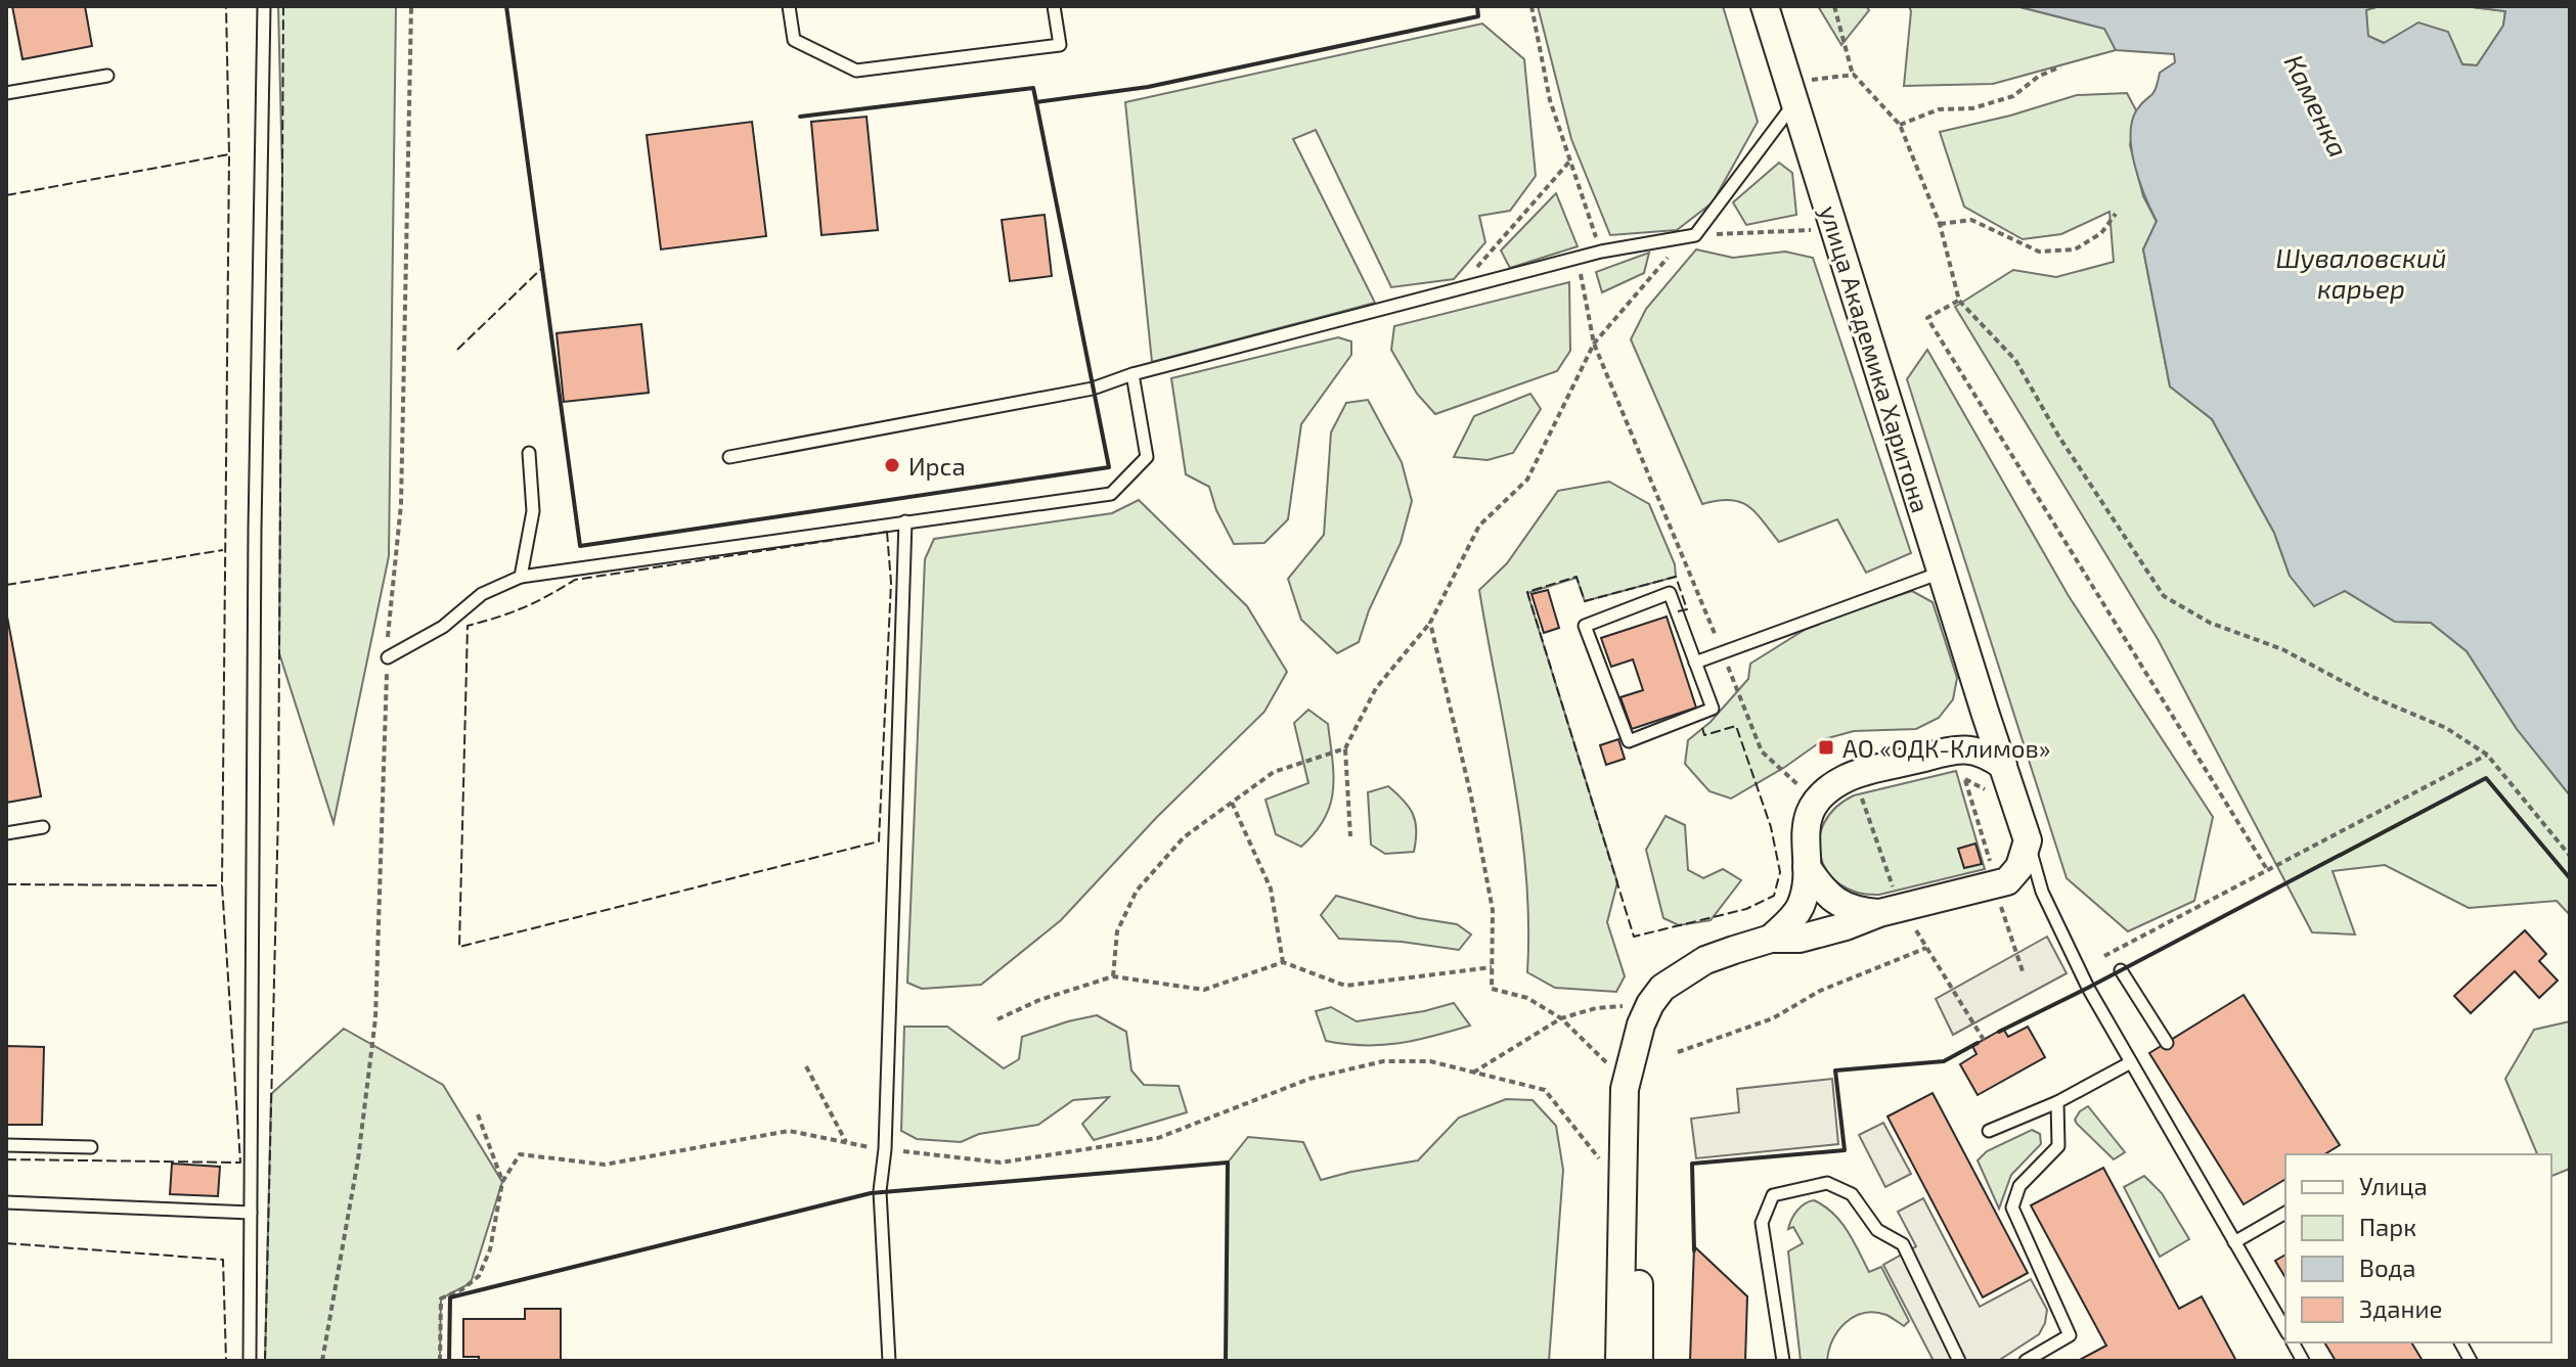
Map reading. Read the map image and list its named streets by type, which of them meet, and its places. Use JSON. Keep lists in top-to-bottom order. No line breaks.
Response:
{"streets":{"street":["улица Академика Харитона"]},"water":["Каменка","Шуваловский карьер"],"places":{"other":["Ирса"],"transit":["АО «ОДК-Климов»"]},"legend":["Улица","Парк","Вода","Здание"]}
